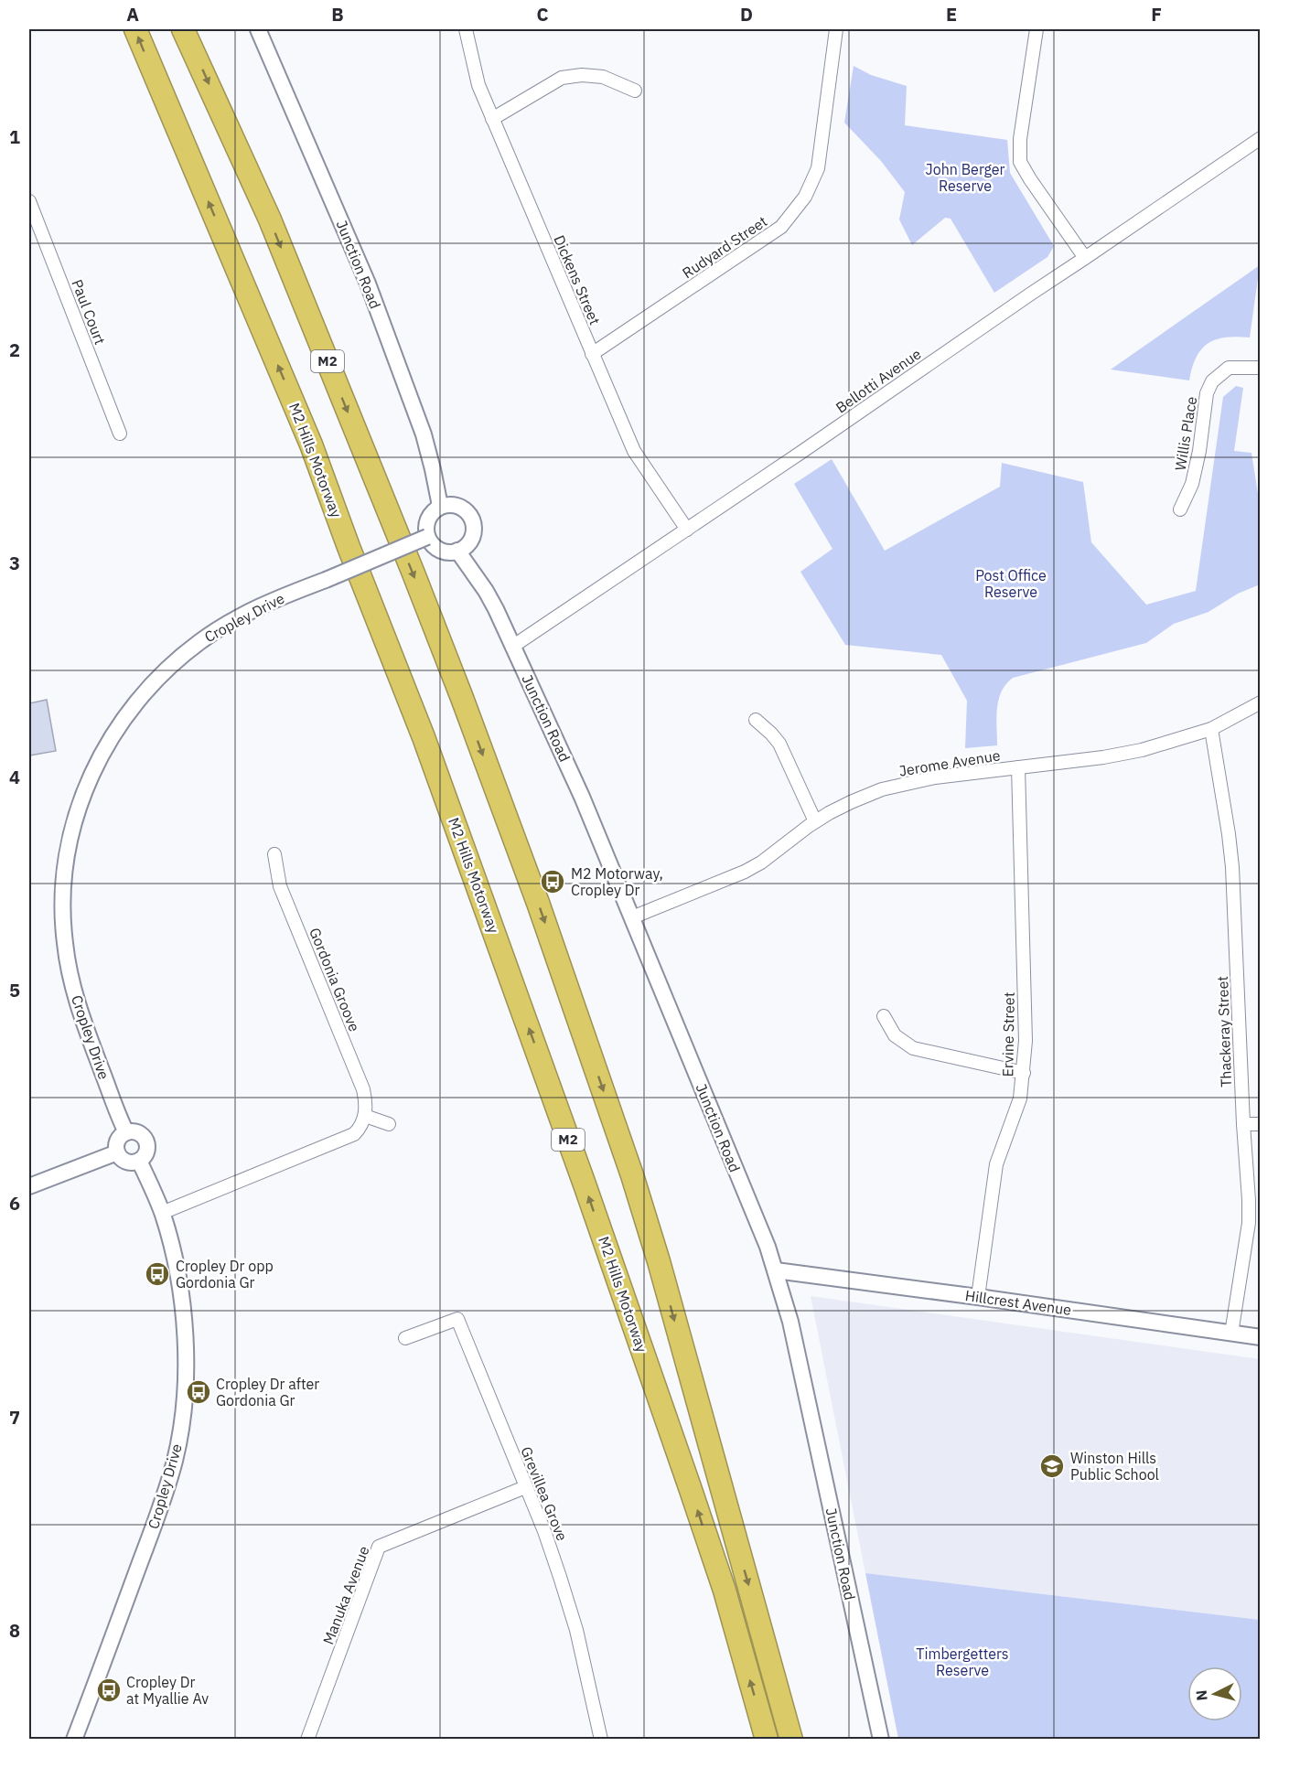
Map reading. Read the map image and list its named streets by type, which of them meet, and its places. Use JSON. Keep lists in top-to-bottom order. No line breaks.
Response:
{"streets":{"highway":["M2","M2 Hills Motorway"],"street":["Rudyard Street","Junction Road","Dickens Street","Paul Court","Bellotti Avenue","Willis Place","Cropley Drive","Jerome Avenue","Gordonia Groove","Thackeray Street","Ervine Street","Hillcrest Avenue","Grevillea Grove","Manuka Avenue"]},"crossings":[["Rudyard Street","Dickens Street"],["Junction Road","Bellotti Avenue"],["Junction Road","Cropley Drive"],["Junction Road","Jerome Avenue"],["Junction Road","Hillcrest Avenue"],["Dickens Street","Bellotti Avenue"],["Jerome Avenue","Thackeray Street"],["Jerome Avenue","Ervine Street"],["Thackeray Street","Hillcrest Avenue"],["Ervine Street","Hillcrest Avenue"],["Grevillea Grove","Manuka Avenue"]],"parks":["John Berger Reserve","Post Office Reserve","Timbergetters Reserve"],"places":{"bus stop":["M2 Motorway, Cropley Dr","Cropley Dr opp Gordonia Gr","Cropley Dr after Gordonia Gr","Cropley Dr at Myallie Av"],"school or university":["Winston Hills Public School"]},"north":"left","grid":{"columns":["A","B","C","D","E","F"],"rows":["1","2","3","4","5","6","7","8"]}}
